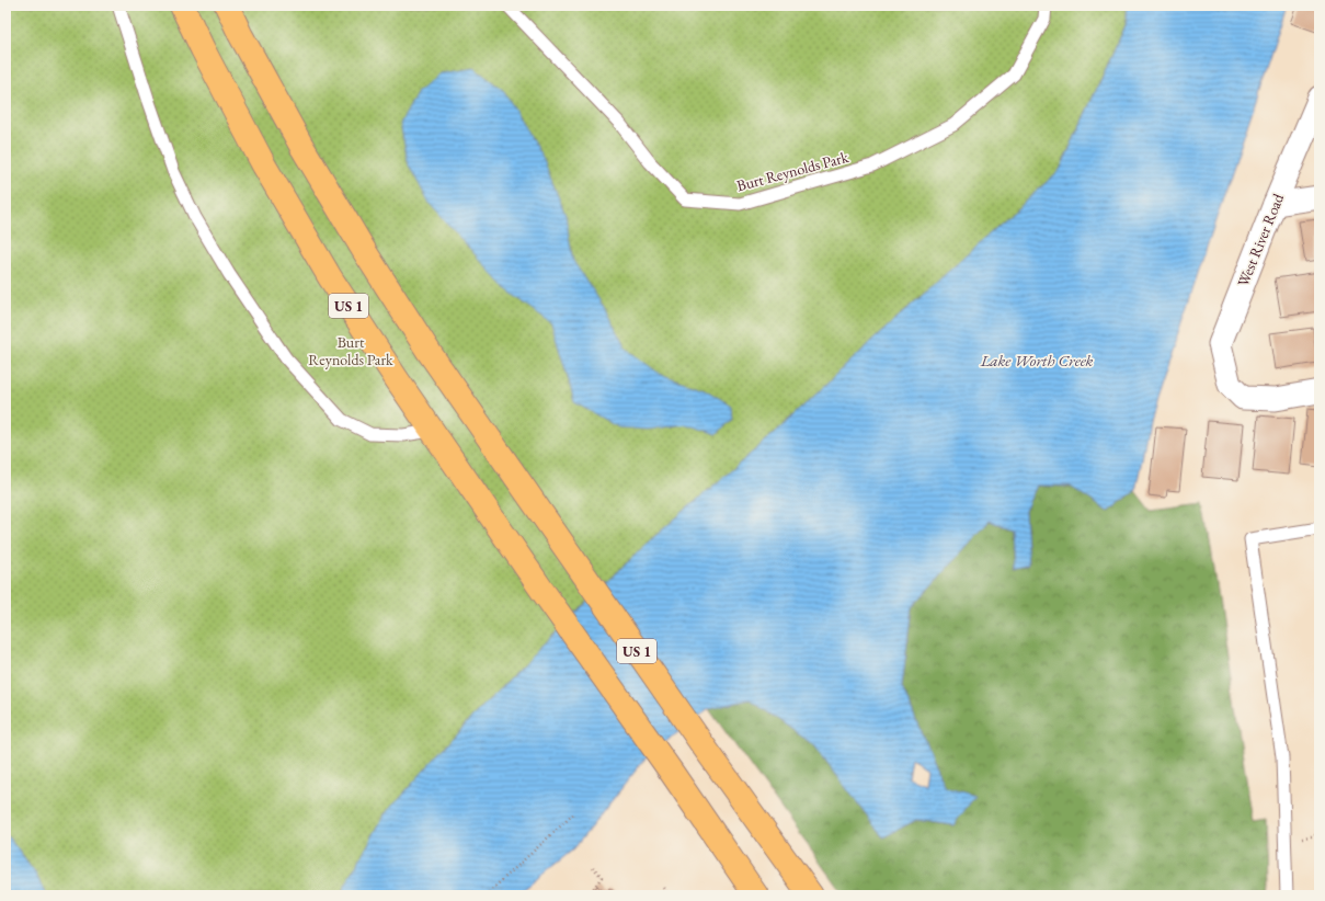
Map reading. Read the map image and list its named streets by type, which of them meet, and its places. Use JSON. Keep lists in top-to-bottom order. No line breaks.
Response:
{"streets":{"main road":["US 1"],"street":["West River Road"],"lane":["Burt Reynolds Park"]},"water":["Lake Worth Creek"],"parks":["Burt Reynolds Park"]}
